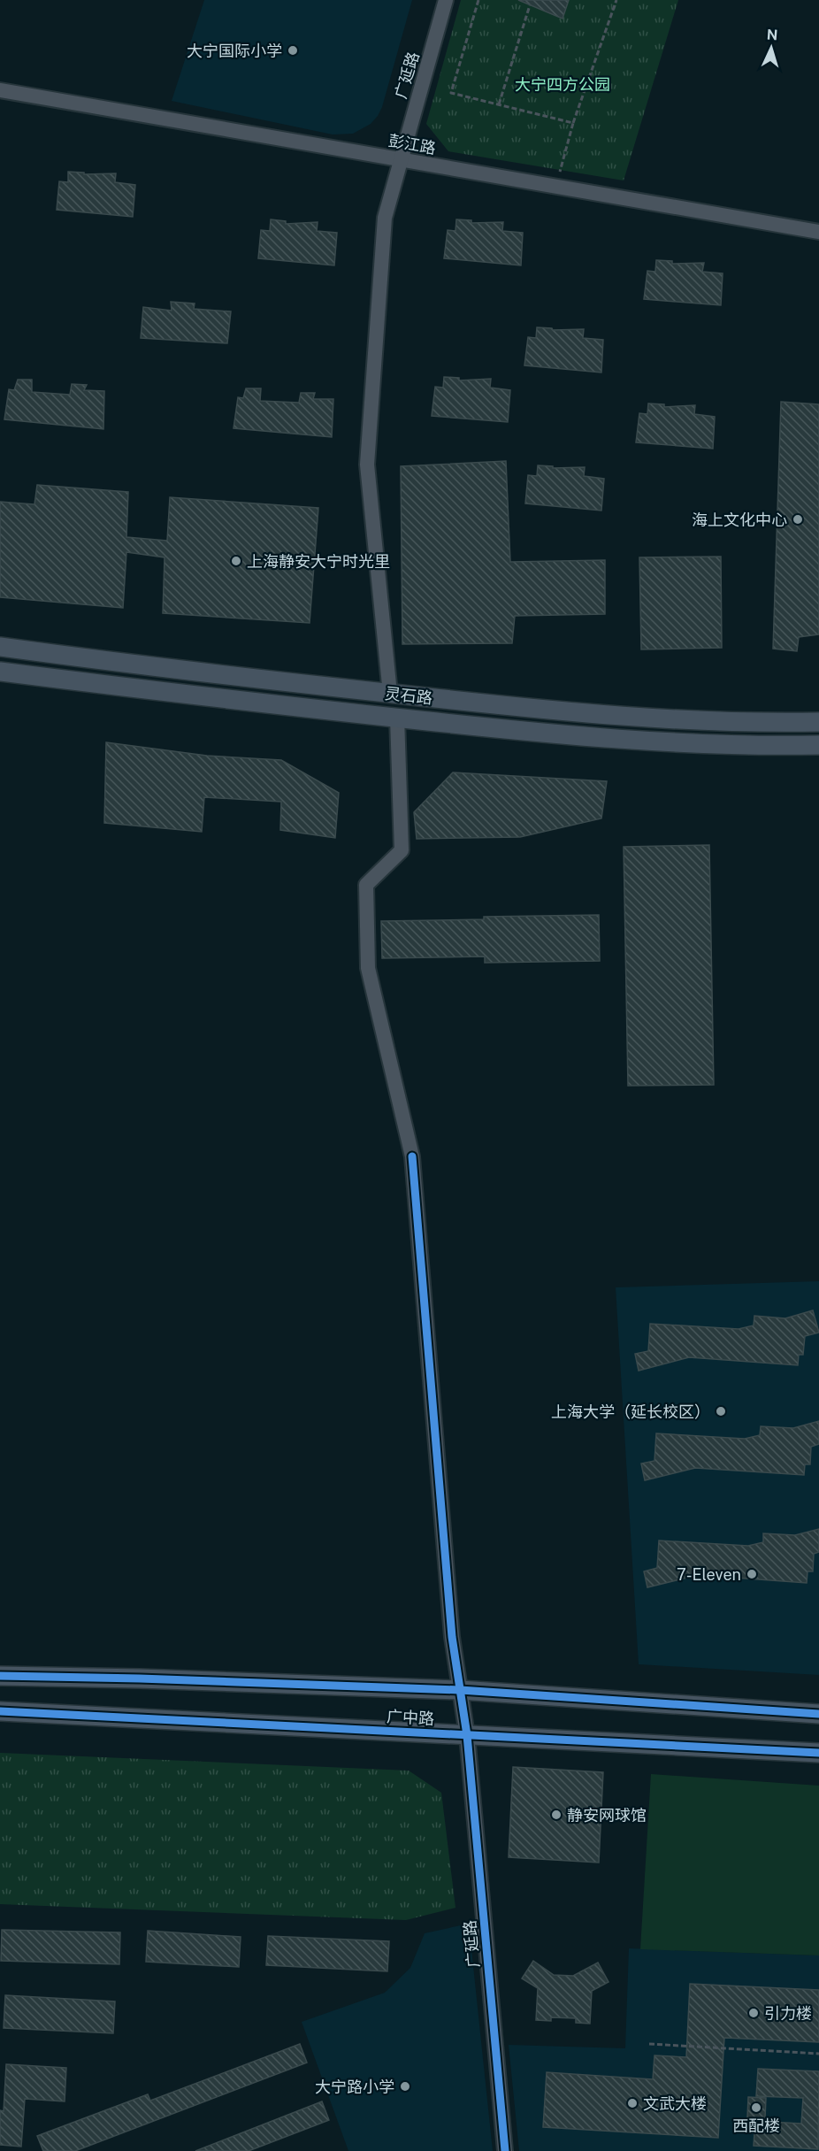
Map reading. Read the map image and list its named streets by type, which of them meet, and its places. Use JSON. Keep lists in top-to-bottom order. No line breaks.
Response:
{"streets":{"main road":["灵石路","广中路"],"street":["广延路","彭江路"]},"crossings":[["广延路","彭江路"],["广延路","灵石路"],["广延路","广中路"]],"parks":["大宁四方公园"],"places":["大宁国际小学","海上文化中心","上海静安大宁时光里","上海大学（延长校区）","7-Eleven","静安网球馆","引力楼","大宁路小学","文武大楼","西配楼"],"north":"top"}
